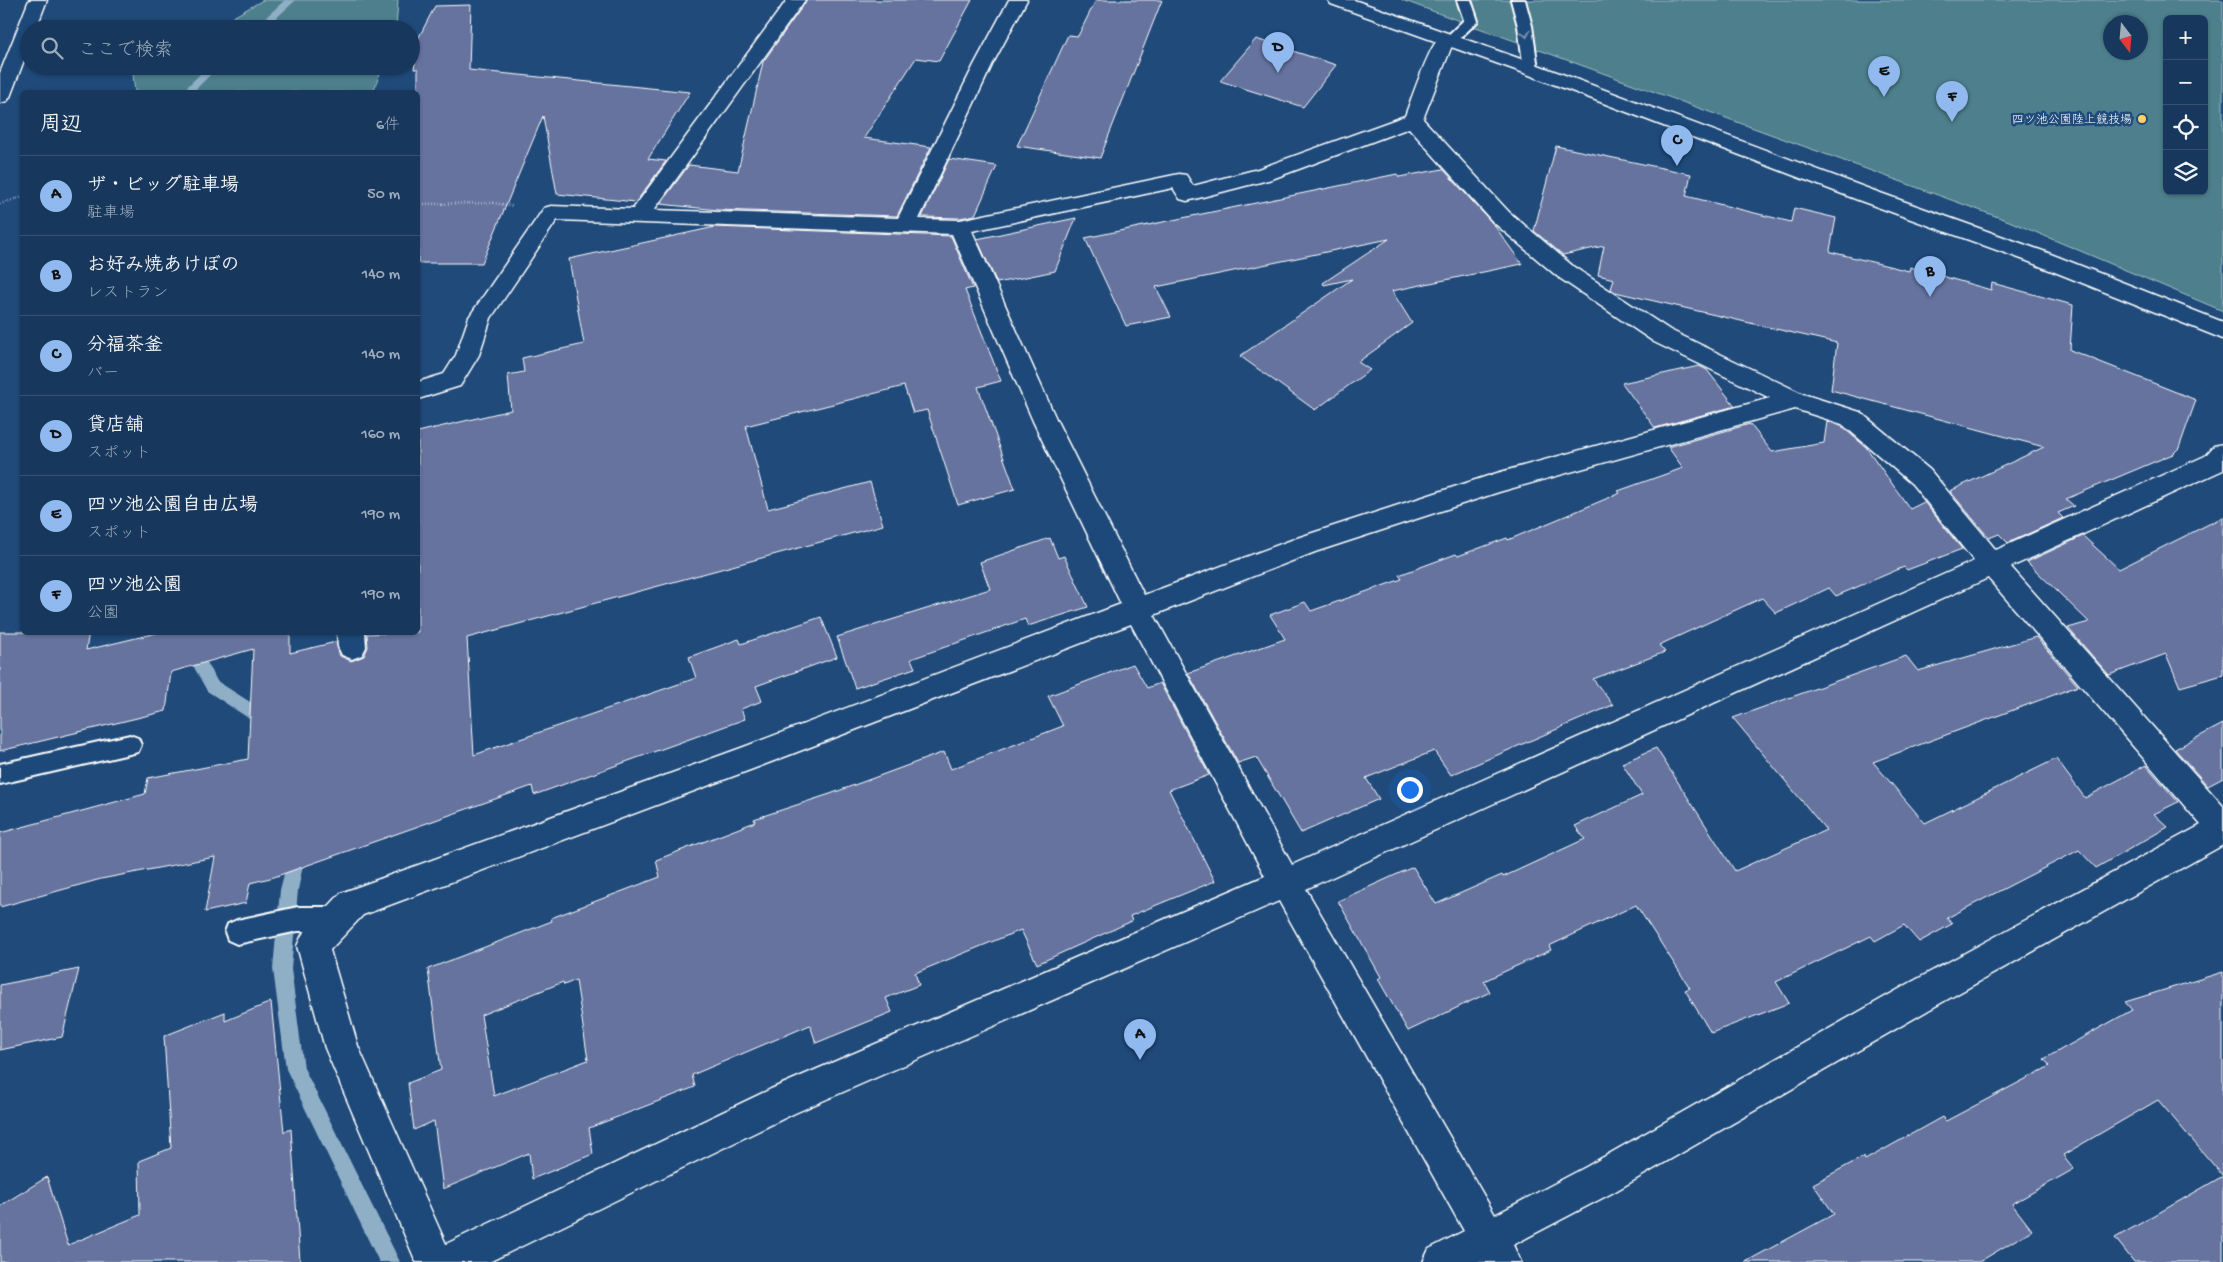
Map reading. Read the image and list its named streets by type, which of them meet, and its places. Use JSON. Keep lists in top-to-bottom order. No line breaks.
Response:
{"places":["四ツ池公園陸上競技場"],"north":"bottom","page":{"map_buttons":["+","−"],"search":"ここで検索","pins":["D","E","F","C","B","A"],"heading":["周辺","6件"],"list":[{"mark":"A","name":"ザ・ビッグ駐車場","note":"駐車場","value":"50 m"},{"mark":"B","name":"お好み焼あけぼの","note":"レストラン","value":"140 m"},{"mark":"C","name":"分福茶釜","note":"バー","value":"140 m"},{"mark":"D","name":"貸店舗","note":"スポット","value":"160 m"},{"mark":"E","name":"四ツ池公園自由広場","note":"スポット","value":"190 m"},{"mark":"F","name":"四ツ池公園","note":"公園","value":"190 m"}]}}
